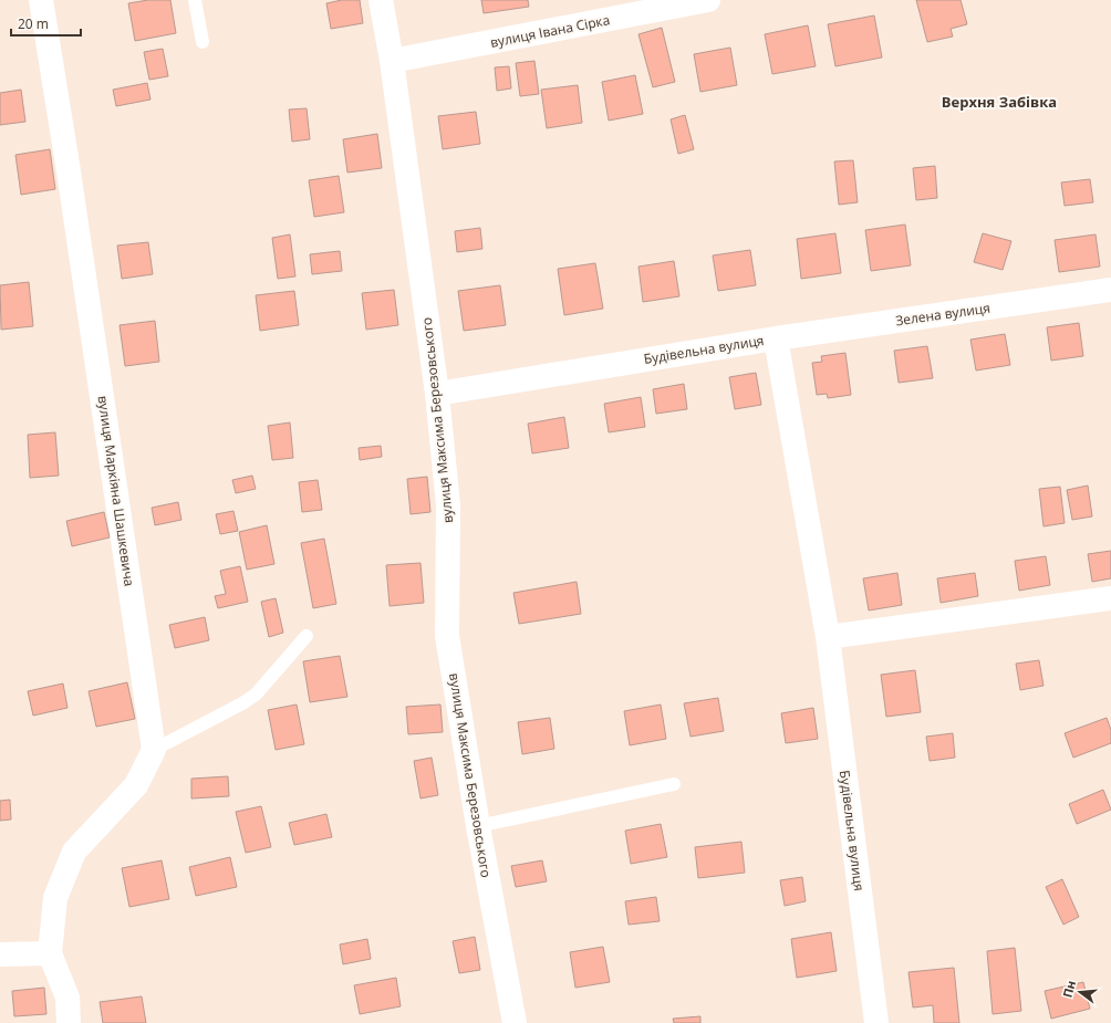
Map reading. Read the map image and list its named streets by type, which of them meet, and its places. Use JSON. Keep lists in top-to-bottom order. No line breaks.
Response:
{"streets":{"street":["вулиця Івана Сірка","Зелена вулиця","Будівельна вулиця","вулиця Максима Березовського","вулиця Маркіяна Шашкевича"]},"crossings":[["вулиця Івана Сірка","вулиця Максима Березовського"],["Зелена вулиця","Будівельна вулиця"],["Будівельна вулиця","вулиця Максима Березовського"]],"districts":["Верхня Забівка"],"scale_bar":"20 m","north":"left"}
